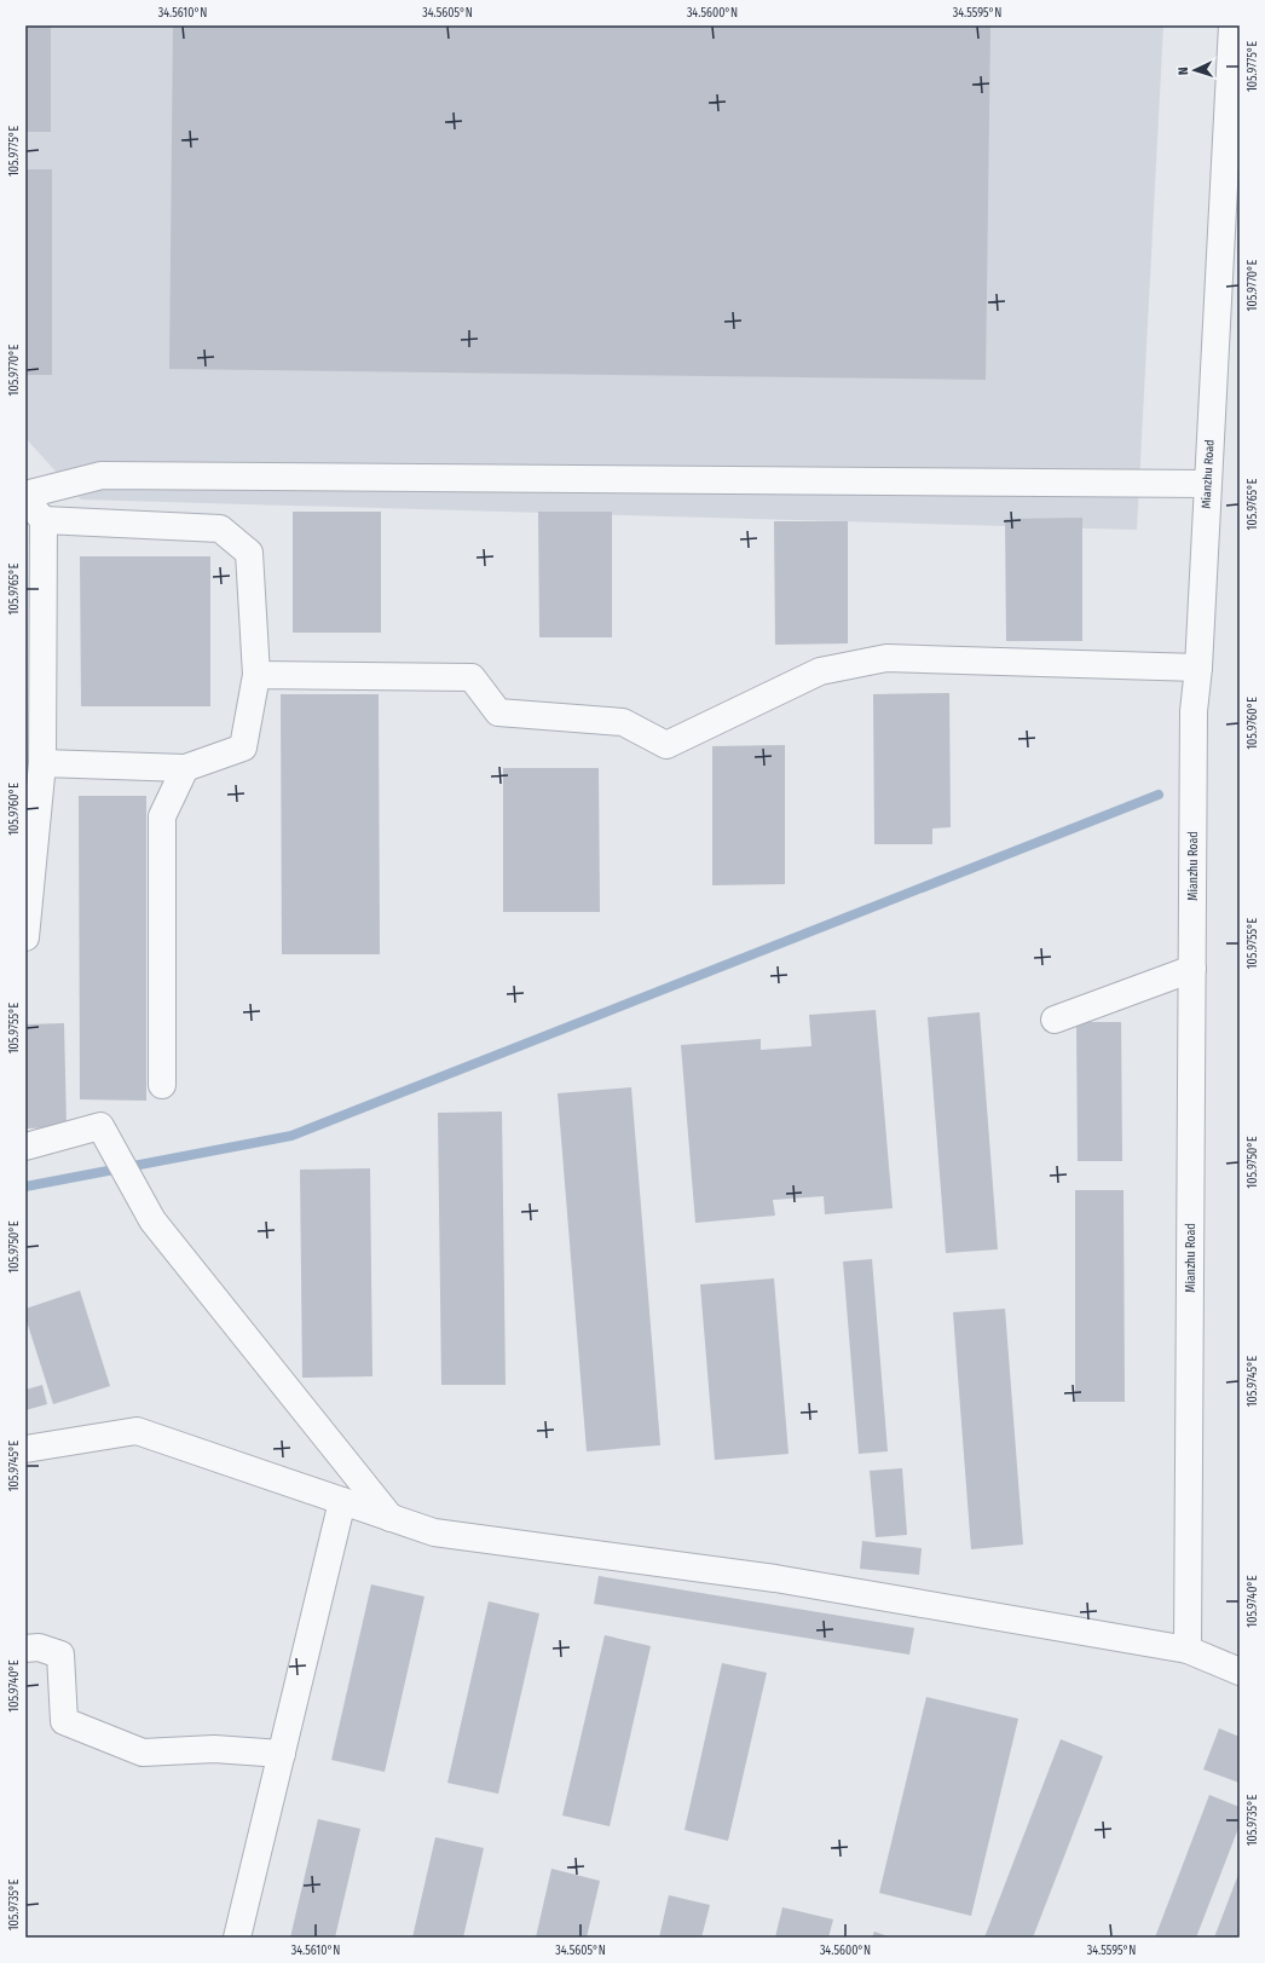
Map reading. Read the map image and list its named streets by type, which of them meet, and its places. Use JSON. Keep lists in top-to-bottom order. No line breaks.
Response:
{"streets":{"street":["Mianzhu Road"]},"north":"left","coordinates":["34.5610°N","34.5605°N","34.5600°N","34.5595°N","105.9775°E","105.9770°E","105.9765°E","105.9760°E","105.9755°E","105.9750°E","105.9745°E","105.9740°E","105.9735°E"]}
